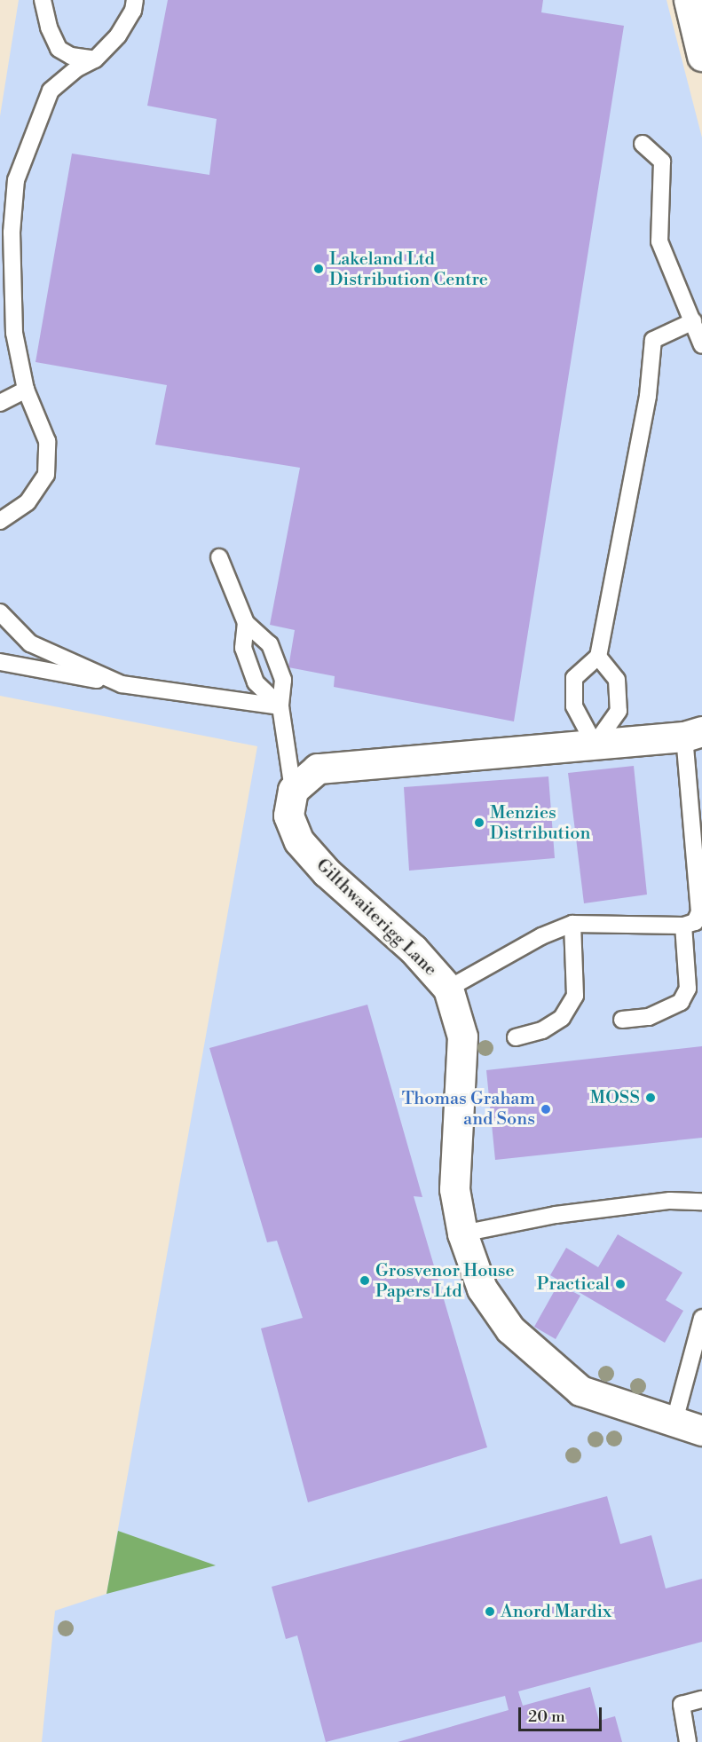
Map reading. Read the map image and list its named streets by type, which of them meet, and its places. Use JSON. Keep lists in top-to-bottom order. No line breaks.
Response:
{"streets":{"street":["Gilthwaiterigg Lane"]},"places":["Lakeland Ltd Distribution Centre","Menzies Distribution","MOSS","Thomas Graham and Sons","Grosvenor House Papers Ltd","Practical","Anord Mardix"],"scale_bar":"20 m"}
